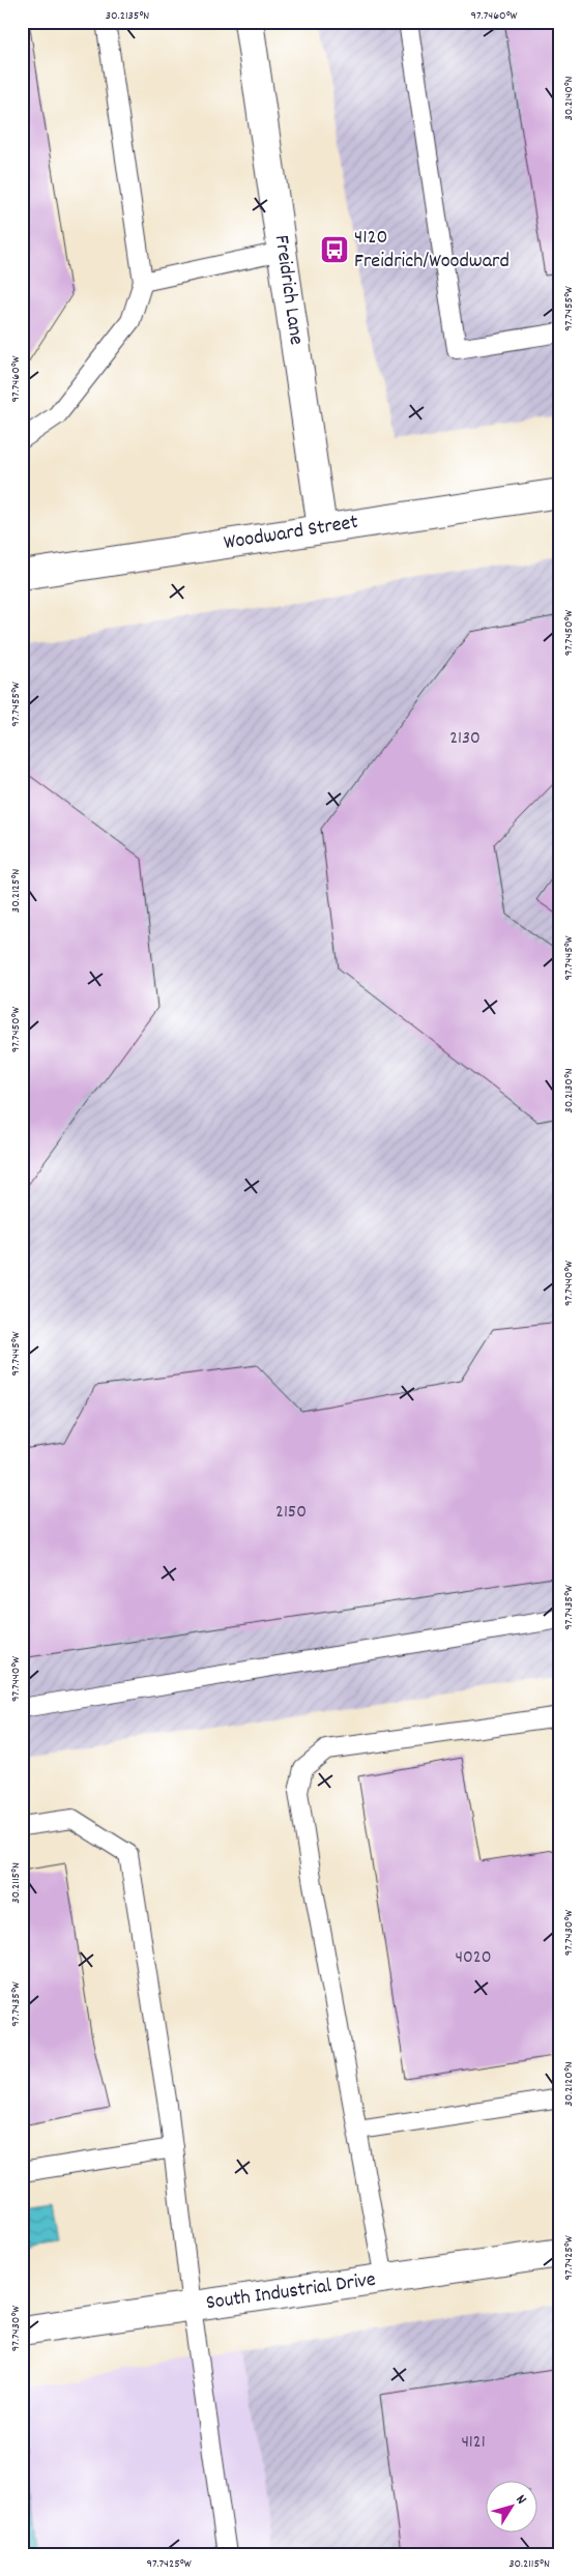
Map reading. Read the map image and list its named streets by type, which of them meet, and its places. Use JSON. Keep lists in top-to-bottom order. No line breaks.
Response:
{"streets":{"street":["Freidrich Lane","Woodward Street","South Industrial Drive"]},"crossings":[["Freidrich Lane","Woodward Street"]],"places":{"bus stop":["4120 Freidrich/Woodward"]},"house_numbers":["2130","2150","4020","4121"],"north":"top right","coordinates":["30.2135°N","97.7460°W","30.2140°N","97.7455°W","97.7450°W","30.2125°N","97.7445°W","30.2130°N","97.7440°W","97.7435°W","30.2115°N","97.7430°W","30.2120°N","97.7425°W"]}
